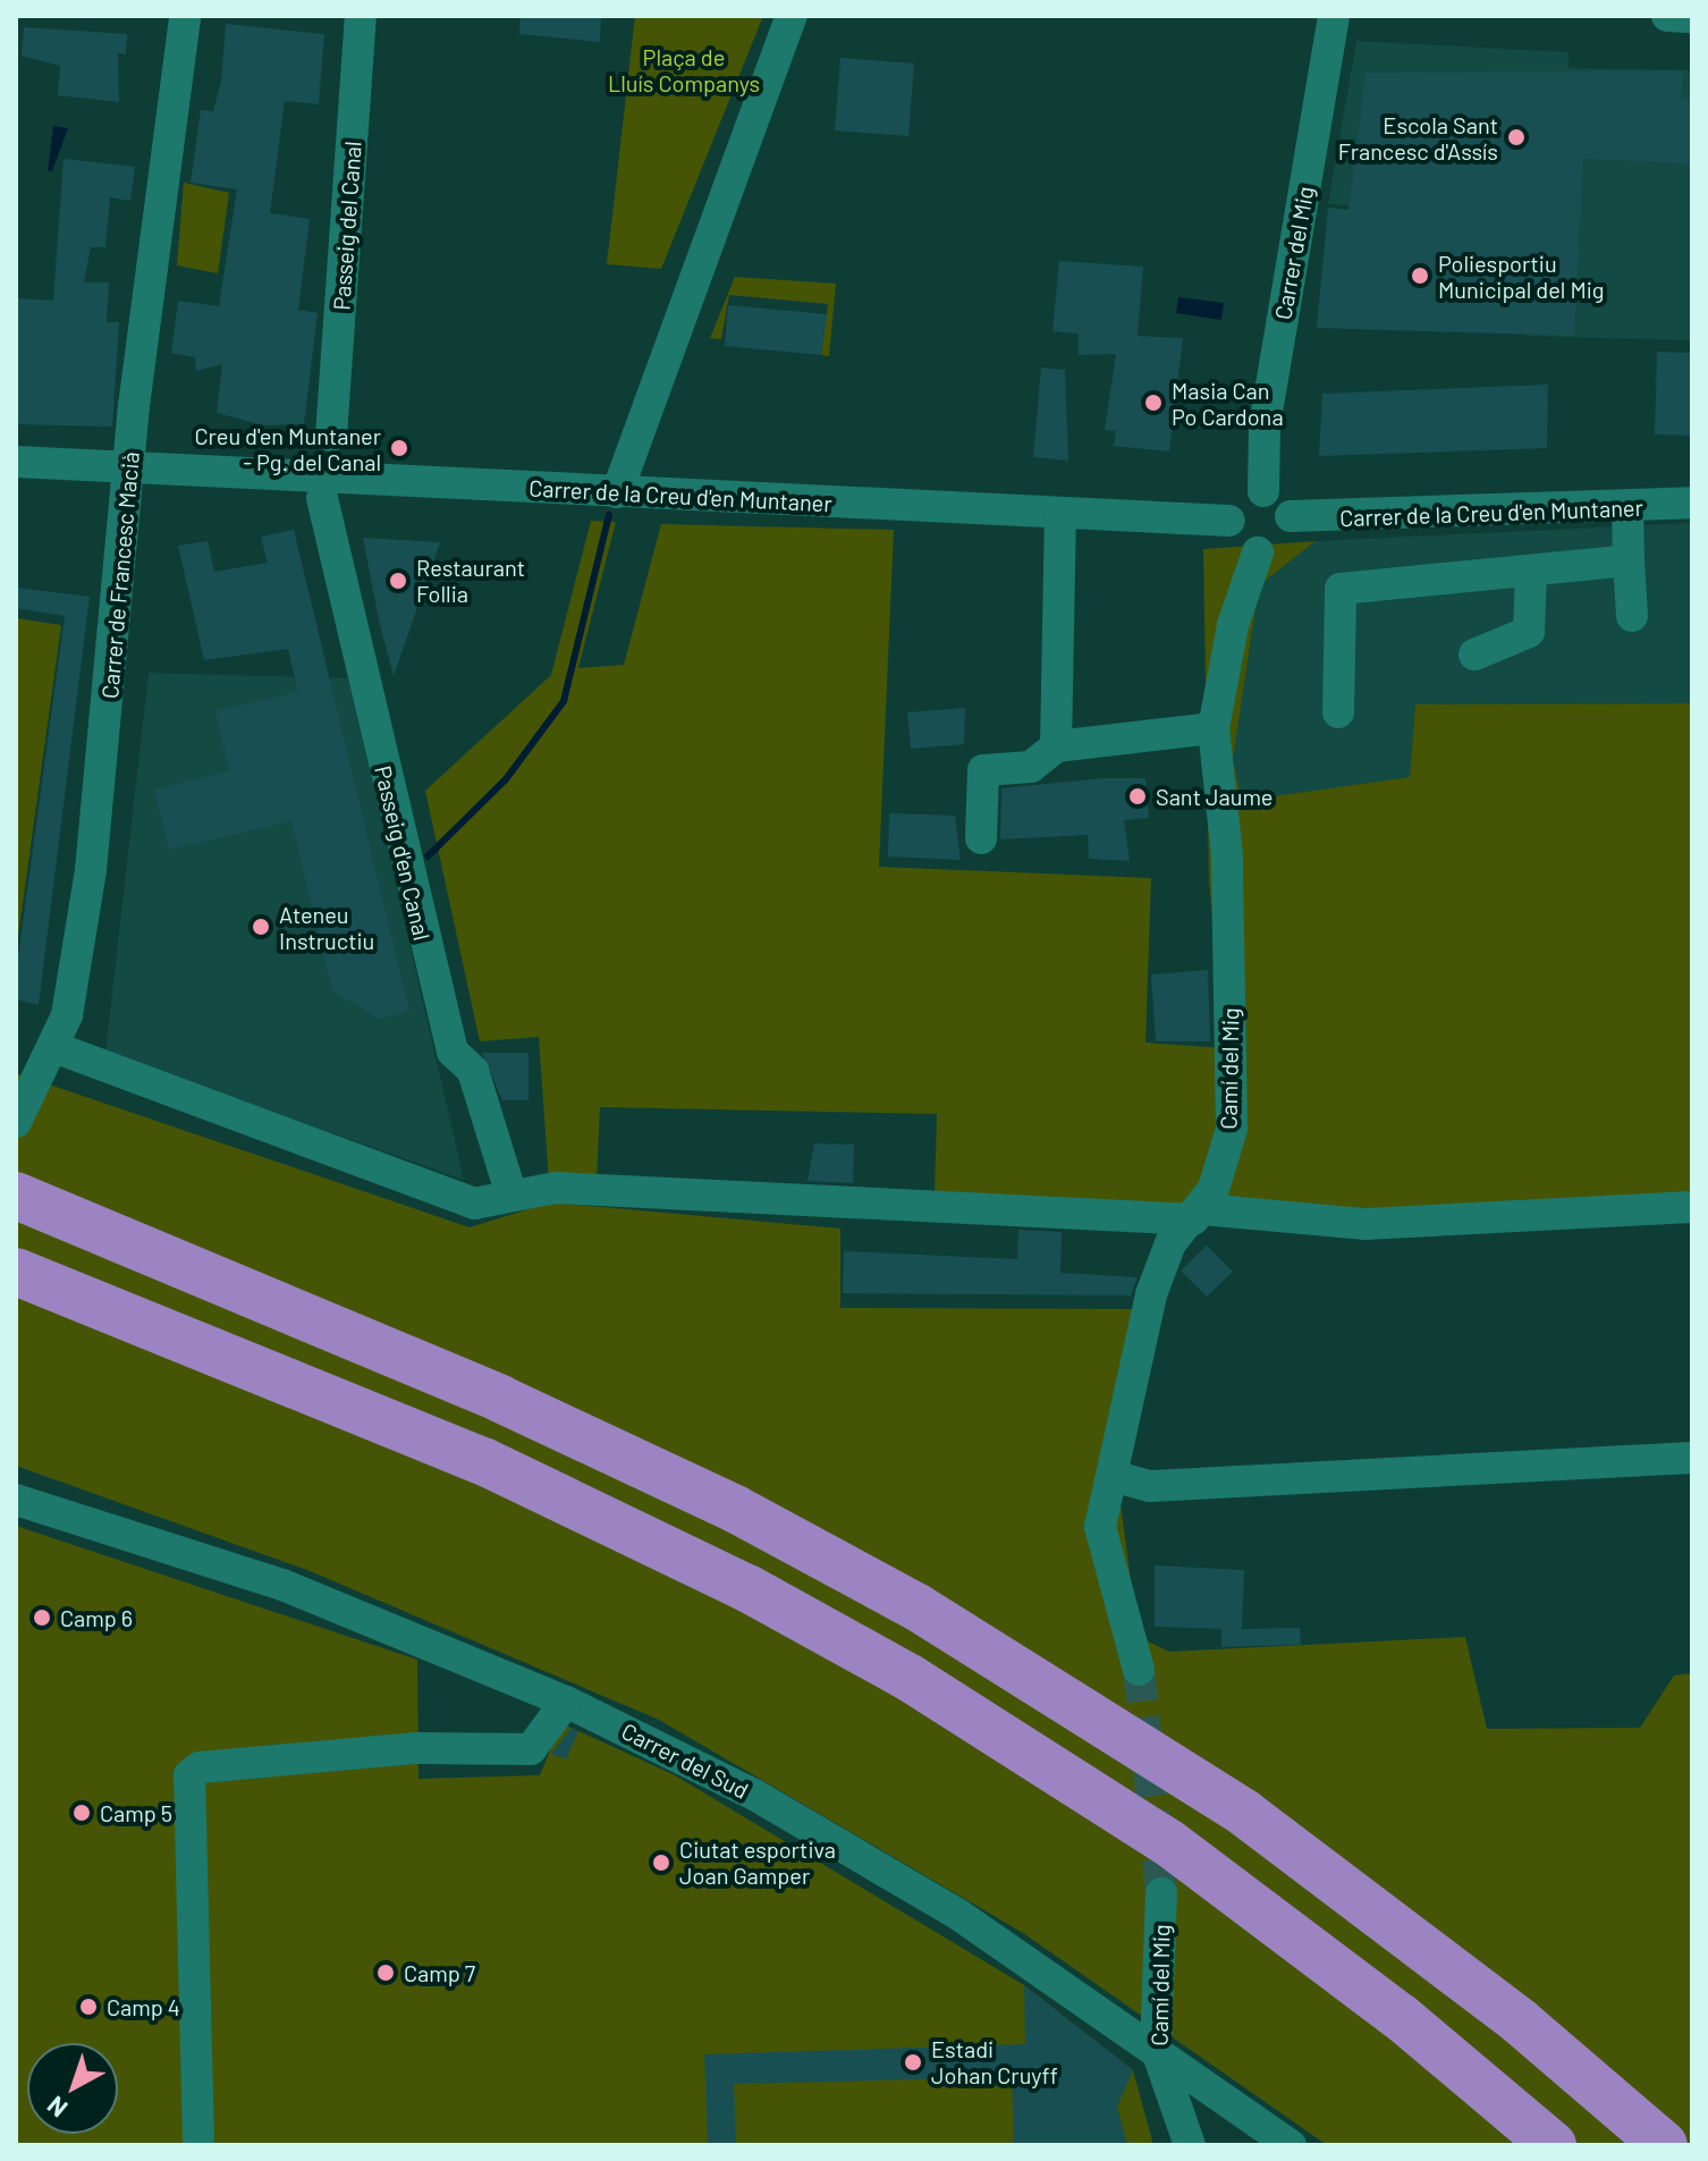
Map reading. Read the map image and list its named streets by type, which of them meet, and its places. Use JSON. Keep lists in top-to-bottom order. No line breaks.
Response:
{"streets":{"street":["Passeig del Canal","Carrer del Mig","Carrer de la Creu d'en Muntaner","Carrer de Francesc Macià","Passeig d'en Canal","Camí del Mig","Carrer del Sud"]},"crossings":[["Carrer del Mig","Carrer de la Creu d'en Muntaner"],["Carrer del Mig","Camí del Mig"],["Carrer de la Creu d'en Muntaner","Carrer de Francesc Macià"],["Carrer de la Creu d'en Muntaner","Camí del Mig"],["Camí del Mig","Carrer del Sud"]],"parks":["Plaça de Lluís Companys"],"places":["Escola Sant Francesc d'Assís","Poliesportiu Municipal del Mig","Masia Can Po Cardona","Creu d'en Muntaner - Pg. del Canal","Restaurant Follia","Sant Jaume","Ateneu Instructiu","Camp 6","Camp 5","Ciutat esportiva Joan Gamper","Camp 7","Camp 4","Estadi Johan Cruyff"],"north":"bottom left"}
